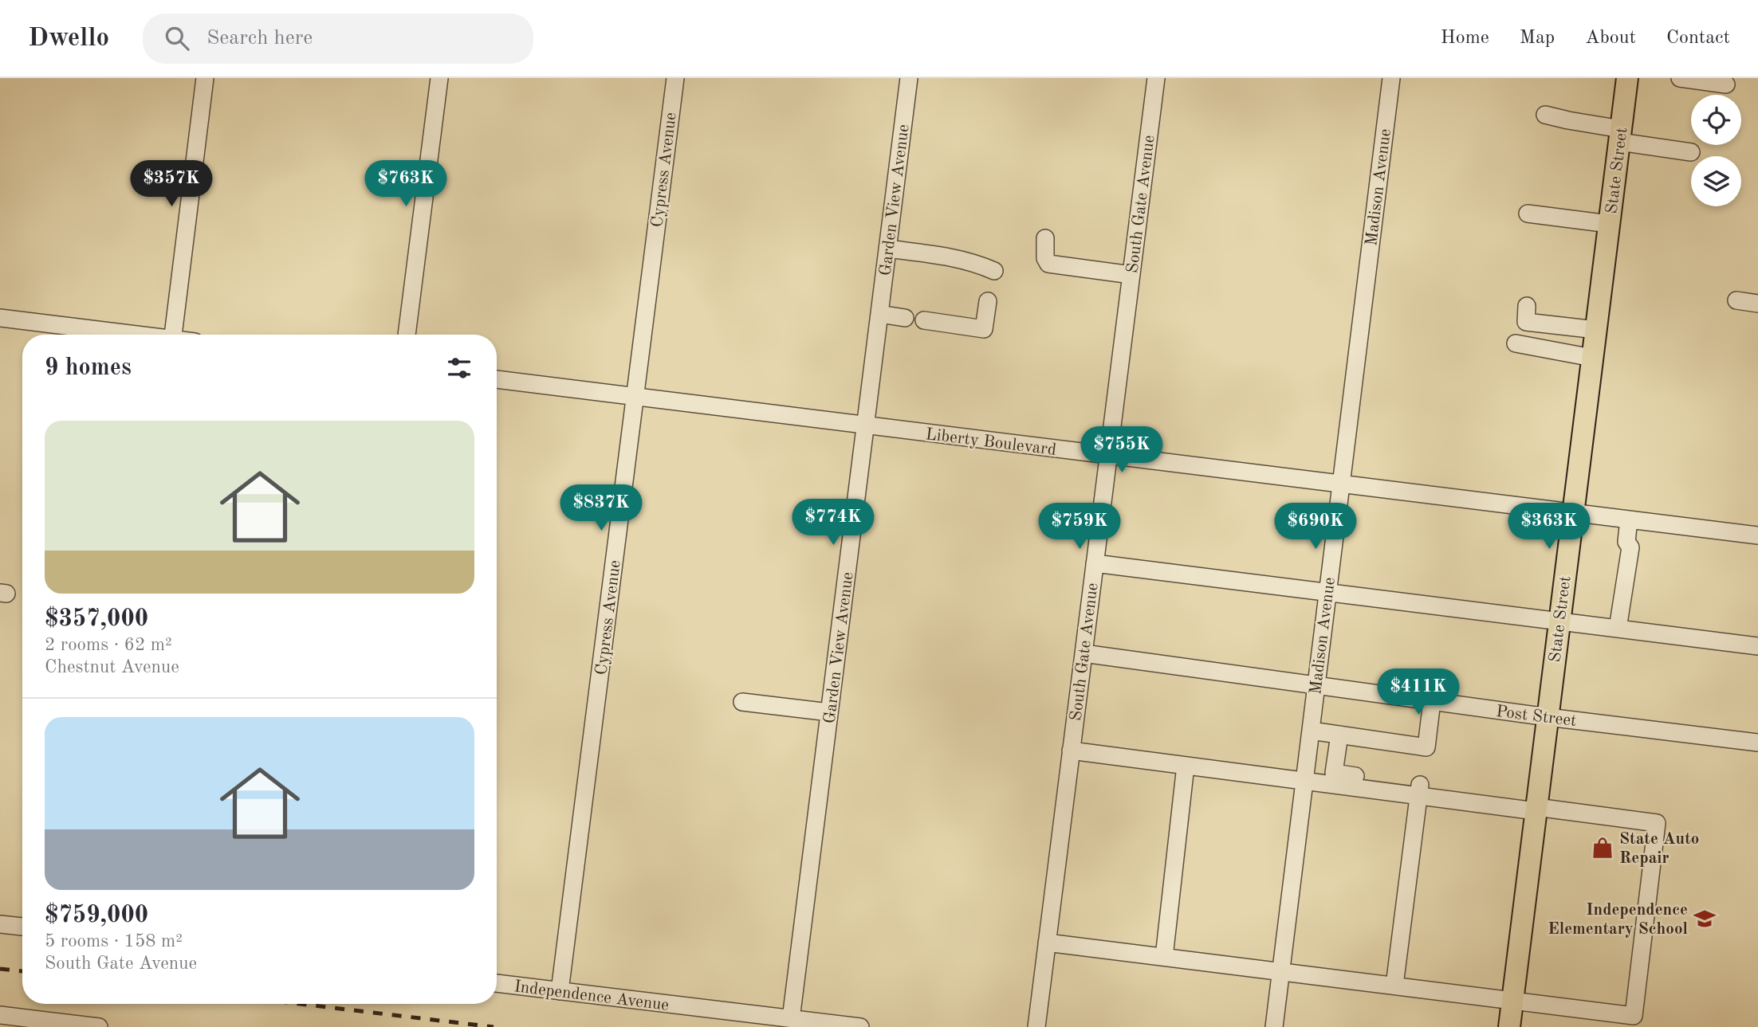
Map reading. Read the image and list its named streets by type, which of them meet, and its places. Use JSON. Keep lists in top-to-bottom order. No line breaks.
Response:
{"streets":{"main road":["State Street"],"street":["Cypress Avenue","Madison Avenue","Garden View Avenue","South Gate Avenue","Liberty Boulevard","Post Street","Independence Avenue"]},"crossings":[["Cypress Avenue","Liberty Boulevard"],["Cypress Avenue","Independence Avenue"],["State Street","Liberty Boulevard"],["State Street","Post Street"],["Madison Avenue","Liberty Boulevard"],["Madison Avenue","Post Street"],["Garden View Avenue","Liberty Boulevard"],["Garden View Avenue","Independence Avenue"],["South Gate Avenue","Liberty Boulevard"],["South Gate Avenue","Post Street"]],"places":{"shop":["State Auto Repair"],"school or university":["Independence Elementary School"]},"page":{"header":"Dwello","search":"Search here","nav":["Home","Map","About","Contact"],"price":["$357K","$763K","$755K","$837K","$774K","$759K","$690K","$363K","$411K"],"heading":"9 homes","list":[{"name":"$357,000","note":"2 rooms · 62 m² · Chestnut Avenue"},{"name":"$759,000","note":"5 rooms · 158 m² · South Gate Avenue"}]}}
